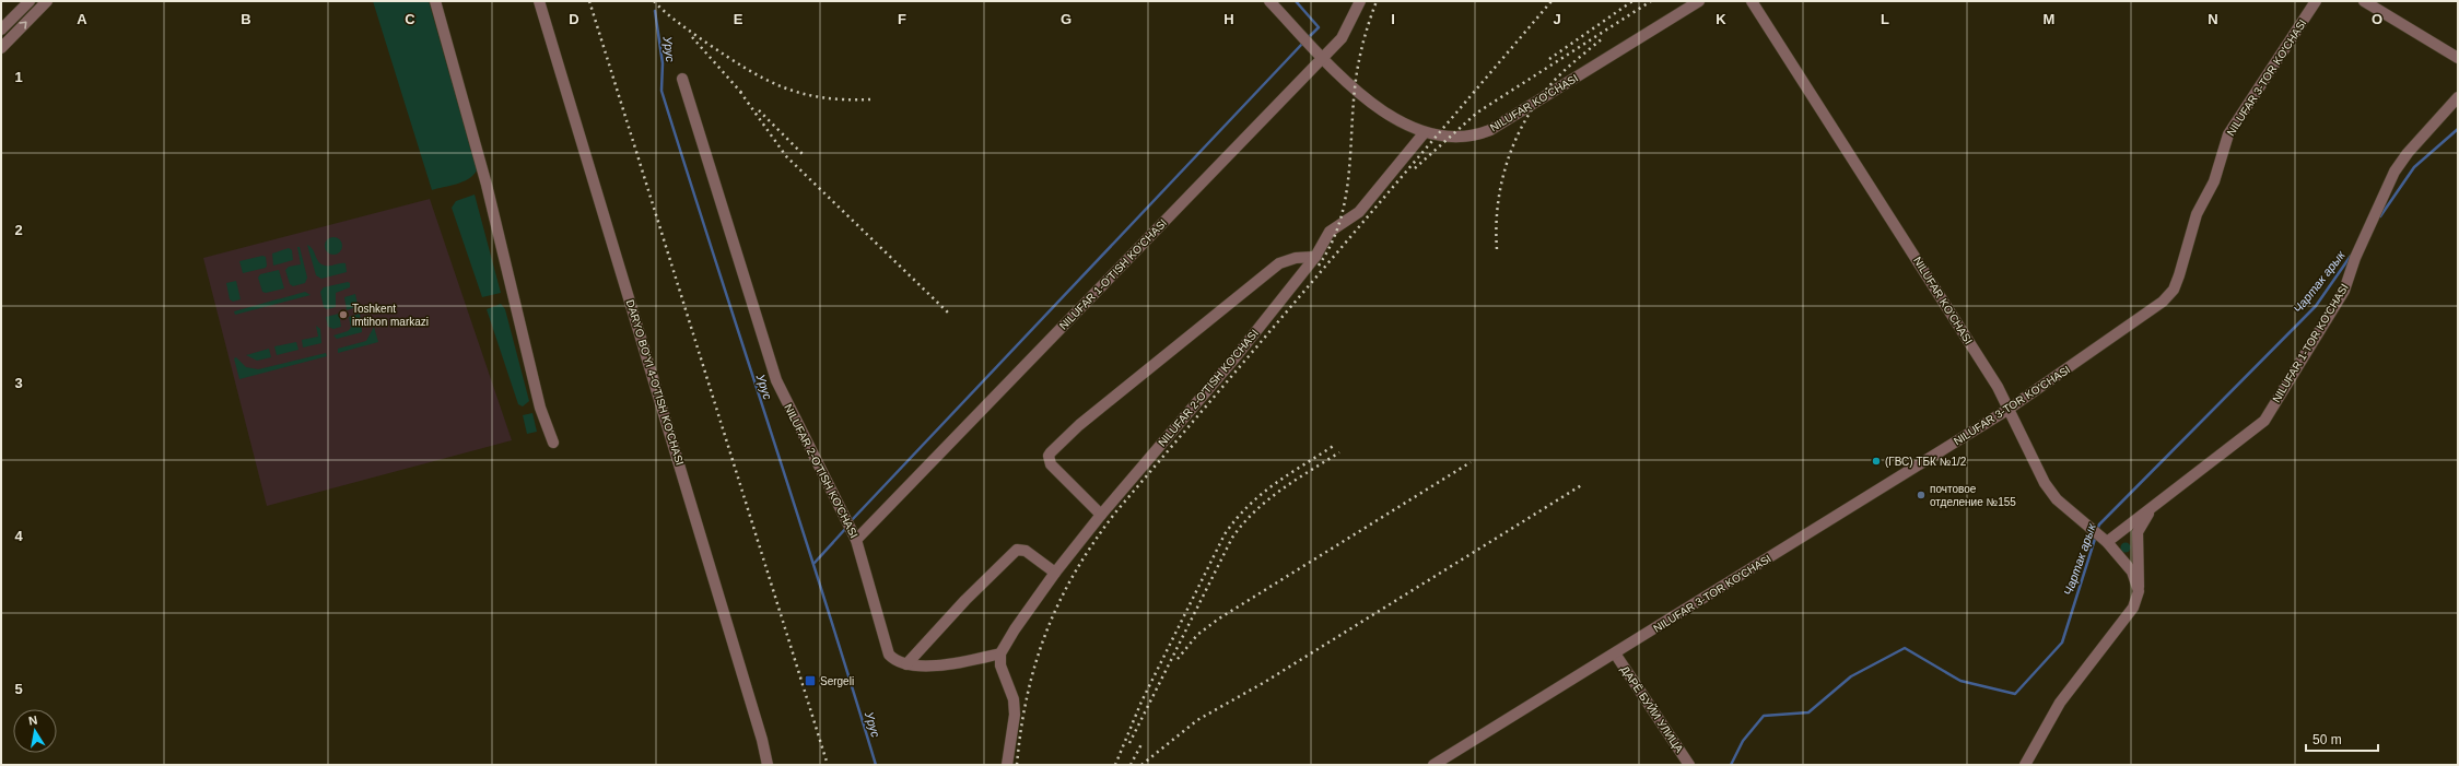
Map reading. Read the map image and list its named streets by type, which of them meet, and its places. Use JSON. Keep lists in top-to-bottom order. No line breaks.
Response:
{"streets":{"street":["NILUFAR 3-TOR KO'CHASI","NILUFAR KO'CHASI","NILUFAR 1-O'TISH KO'CHASI","NILUFAR 1-TOR KO'CHASI","DARYO BO'YI 4-O'TISH KO'CHASI","NILUFAR 2-O'TISH KO'CHASI","ДАРЁ БУЙИ УЛИЦА"]},"crossings":[["NILUFAR 3-TOR KO'CHASI","NILUFAR KO'CHASI"],["NILUFAR 3-TOR KO'CHASI","ДАРЁ БУЙИ УЛИЦА"],["NILUFAR KO'CHASI","NILUFAR 1-O'TISH KO'CHASI"],["NILUFAR KO'CHASI","NILUFAR 1-TOR KO'CHASI"],["NILUFAR KO'CHASI","NILUFAR 2-O'TISH KO'CHASI"],["NILUFAR 1-O'TISH KO'CHASI","NILUFAR 2-O'TISH KO'CHASI"]],"water":["Урус","Чартак арык"],"places":{"other":["Toshkent imtihon markazi","(ГВС) ТБК №1/2","почтовое отделение №155"],"transit":["Sergeli"]},"scale_bar":"50 m","north":"top","grid":{"columns":["A","B","C","D","E","F","G","H","I","J","K","L","M","N","O"],"rows":["1","2","3","4","5"]}}
